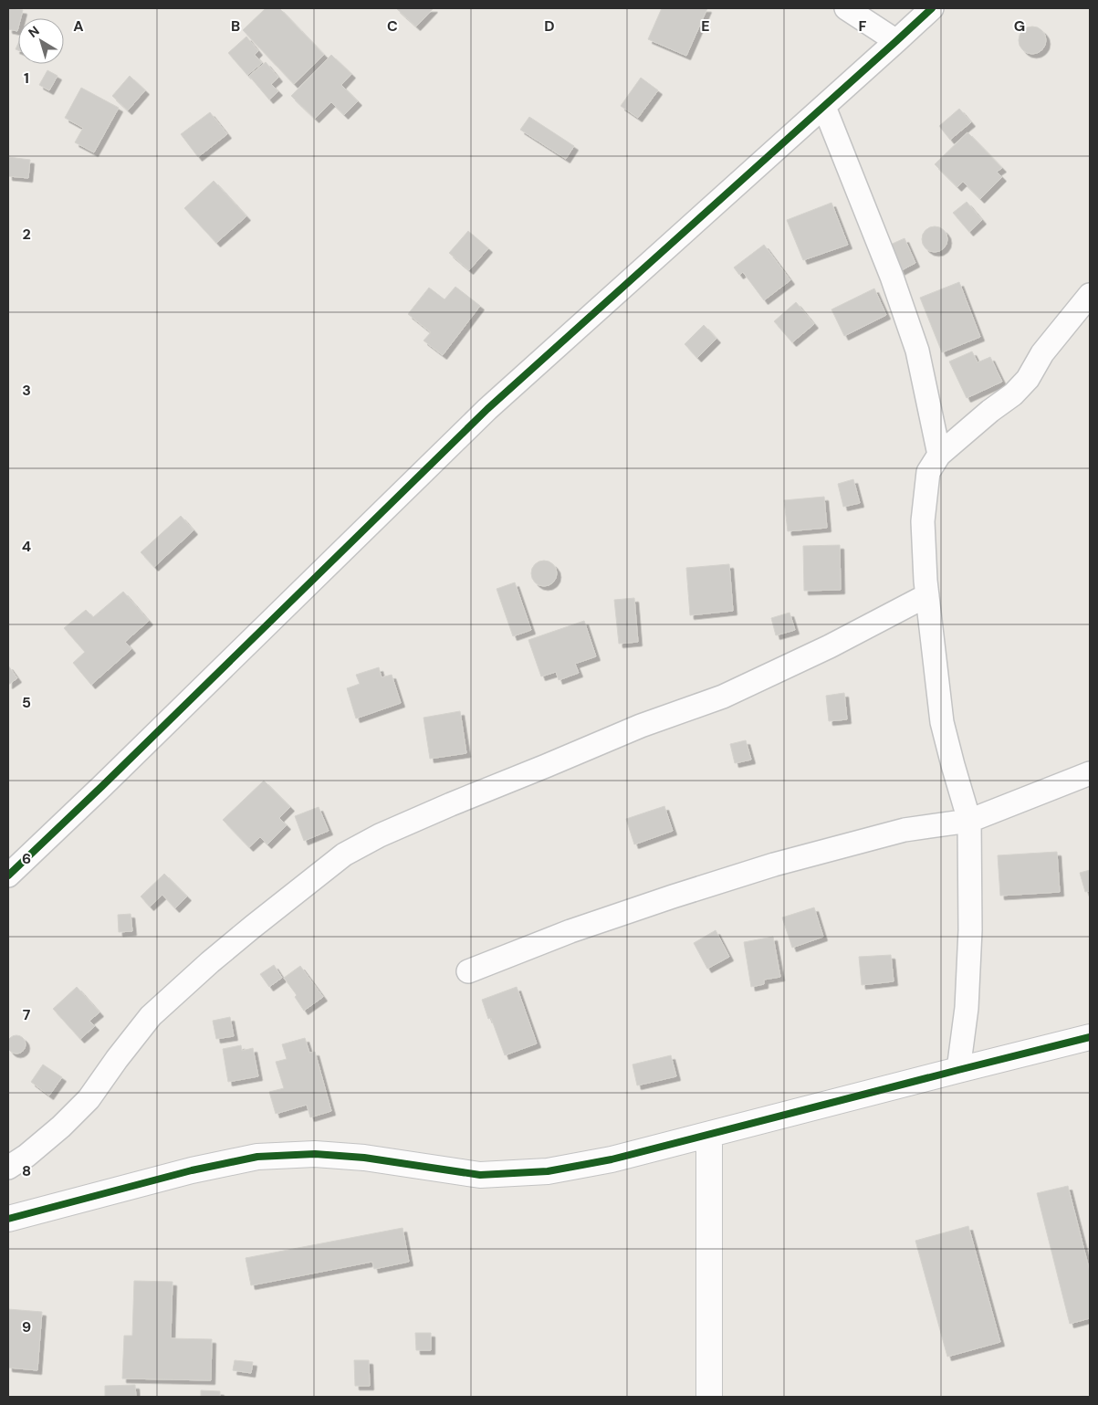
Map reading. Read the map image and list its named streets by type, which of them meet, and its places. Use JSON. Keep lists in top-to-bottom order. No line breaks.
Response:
{"north":"top left","grid":{"columns":["A","B","C","D","E","F","G"],"rows":["1","2","3","4","5","6","7","8","9"]}}
